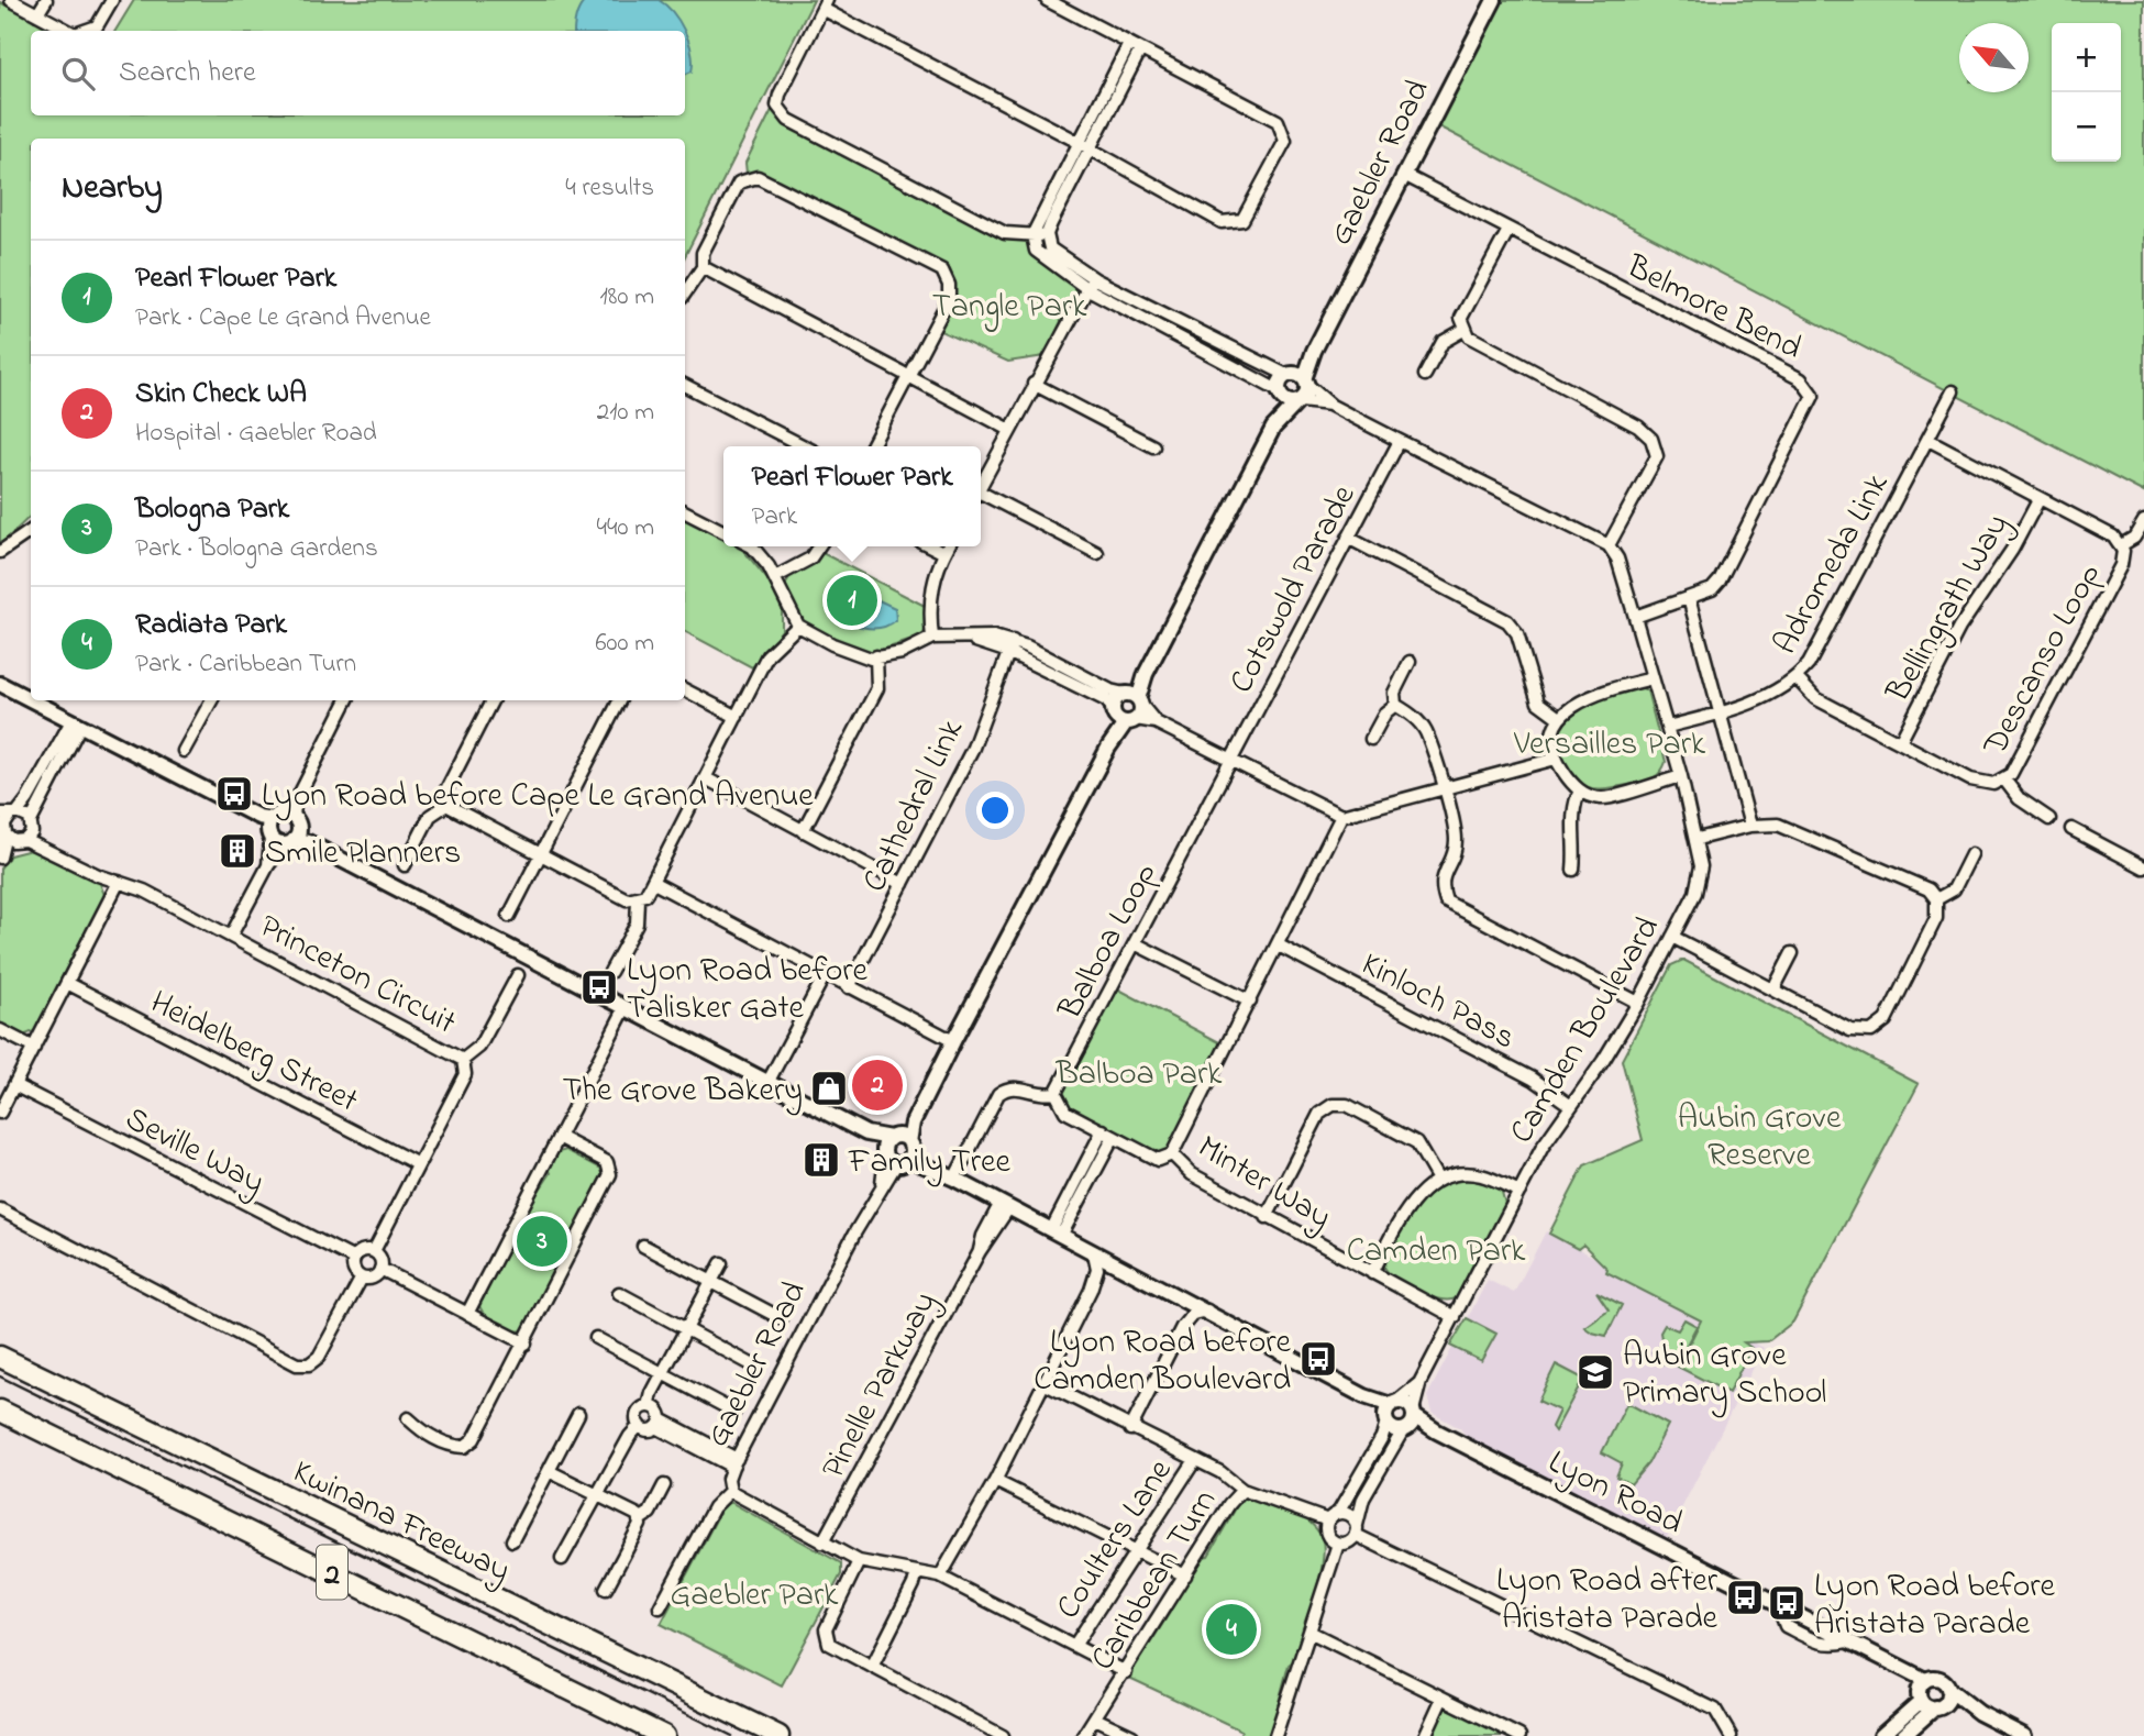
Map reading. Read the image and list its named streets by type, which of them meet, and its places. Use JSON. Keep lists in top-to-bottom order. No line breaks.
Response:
{"streets":{"highway":["Kwinana Freeway","2"],"street":["Gaebler Road","Belmore Bend","Adromeda Link","Cotswold Parade","Bellingrath Way","Descanso Loop","Cathedral Link","Balboa Loop","Princeton Circuit","Kinloch Pass","Camden Boulevard","Heidelberg Street","Seville Way","Minter Way","Pinelle Parkway","Lyon Road","Coulters Lane","Caribbean Turn"]},"crossings":[["Gaebler Road","Belmore Bend"],["Belmore Bend","Camden Boulevard"],["Adromeda Link","Descanso Loop"],["Adromeda Link","Camden Boulevard"],["Cotswold Parade","Balboa Loop"],["Bellingrath Way","Descanso Loop"],["Princeton Circuit","Heidelberg Street"],["Princeton Circuit","Seville Way"],["Kinloch Pass","Camden Boulevard"],["Camden Boulevard","Minter Way"],["Camden Boulevard","Lyon Road"],["Camden Boulevard","Caribbean Turn"]],"parks":["Tangle Park","Versailles Park","Balboa Park","Aubin Grove Reserve","Camden Park","Gaebler Park"],"places":{"bus stop":["Lyon Road before Cape Le Grand Avenue","Lyon Road before Talisker Gate","Lyon Road before Camden Boulevard","Lyon Road after Aristata Parade","Lyon Road before Aristata Parade"],"building":["Smile Planners","Family Tree"],"shop":["The Grove Bakery"],"school or university":["Aubin Grove Primary School"]},"north":"top left","page":{"map_buttons":["+","−"],"search":"Search here","heading":["Nearby","4 results"],"list":[{"mark":"1","name":"Pearl Flower Park","note":"Park · Cape Le Grand Avenue","value":"180 m"},{"mark":"2","name":"Skin Check WA","note":"Hospital · Gaebler Road","value":"210 m"},{"mark":"3","name":"Bologna Park","note":"Park · Bologna Gardens","value":"440 m"},{"mark":"4","name":"Radiata Park","note":"Park · Caribbean Turn","value":"600 m"}],"popup":["Pearl Flower Park","Park"],"pins":["1","2","3","4"]}}
